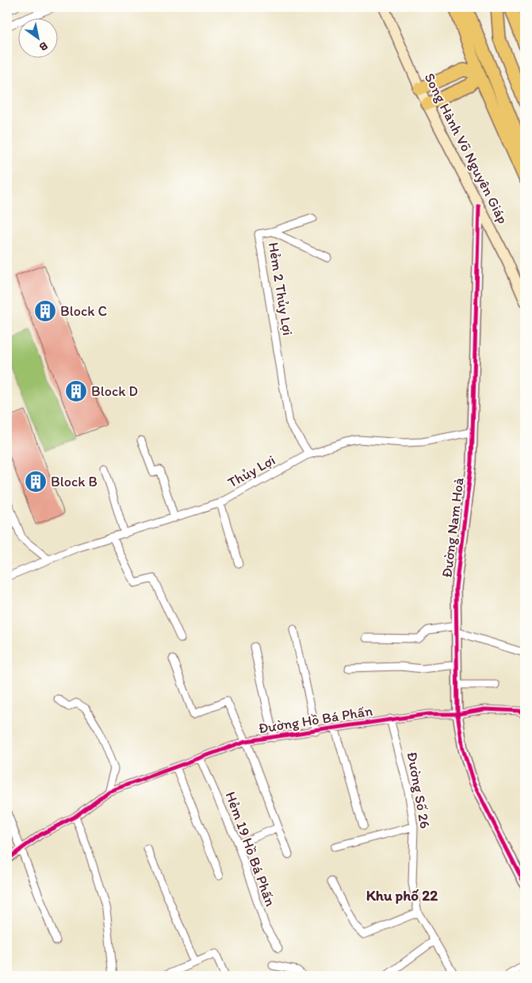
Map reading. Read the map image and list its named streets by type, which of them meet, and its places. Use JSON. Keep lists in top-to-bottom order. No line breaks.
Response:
{"streets":{"main road":["Song Hành Võ Nguyên Giáp"],"street":["Hẻm 2 Thủy Lợi","Thủy Lợi","Đường Nam Hoà","Đường Hồ Bá Phấn","Đường Số 26","Hẻm 19 Hồ Bá Phấn"]},"crossings":[["Song Hành Võ Nguyên Giáp","Đường Nam Hoà"],["Hẻm 2 Thủy Lợi","Thủy Lợi"],["Thủy Lợi","Đường Nam Hoà"],["Đường Nam Hoà","Đường Hồ Bá Phấn"],["Đường Hồ Bá Phấn","Đường Số 26"],["Đường Hồ Bá Phấn","Hẻm 19 Hồ Bá Phấn"]],"districts":["Khu phố 22"],"places":{"building":["Block C","Block D","Block B"]},"north":"bottom right"}
